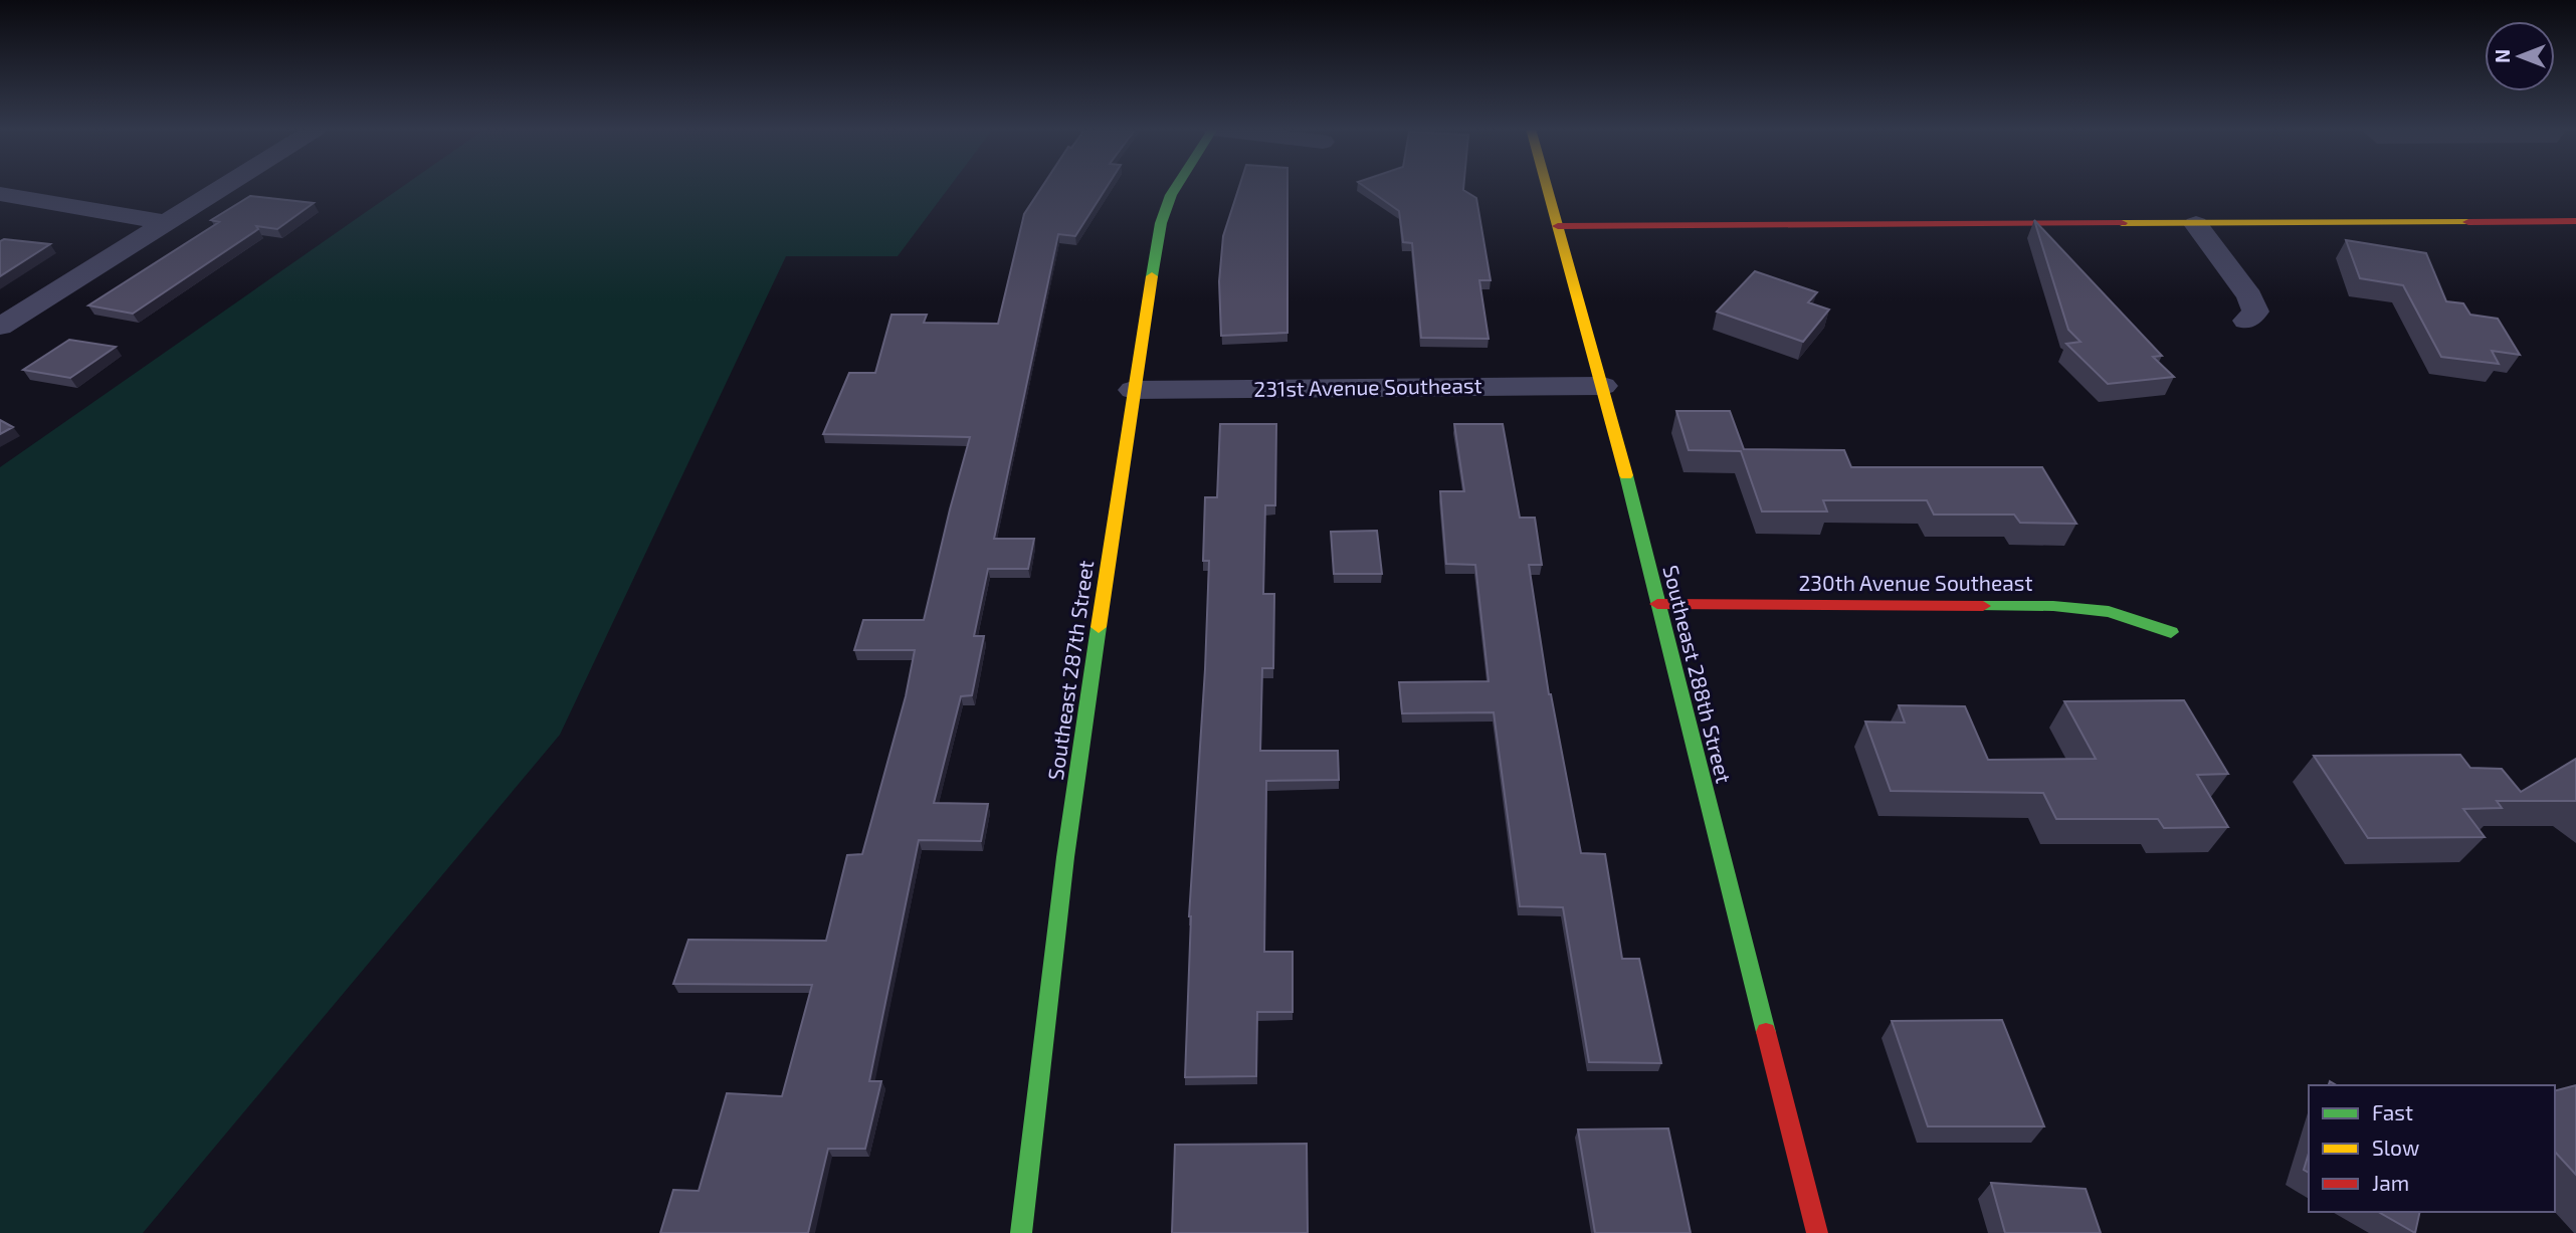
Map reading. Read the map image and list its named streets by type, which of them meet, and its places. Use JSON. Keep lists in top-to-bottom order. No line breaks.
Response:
{"streets":{"street":["231st Avenue Southeast","230th Avenue Southeast","Southeast 287th Street","Southeast 288th Street"]},"crossings":[["231st Avenue Southeast","Southeast 287th Street"],["231st Avenue Southeast","Southeast 288th Street"],["230th Avenue Southeast","Southeast 288th Street"]],"legend":["Fast","Slow","Jam"],"north":"left"}
